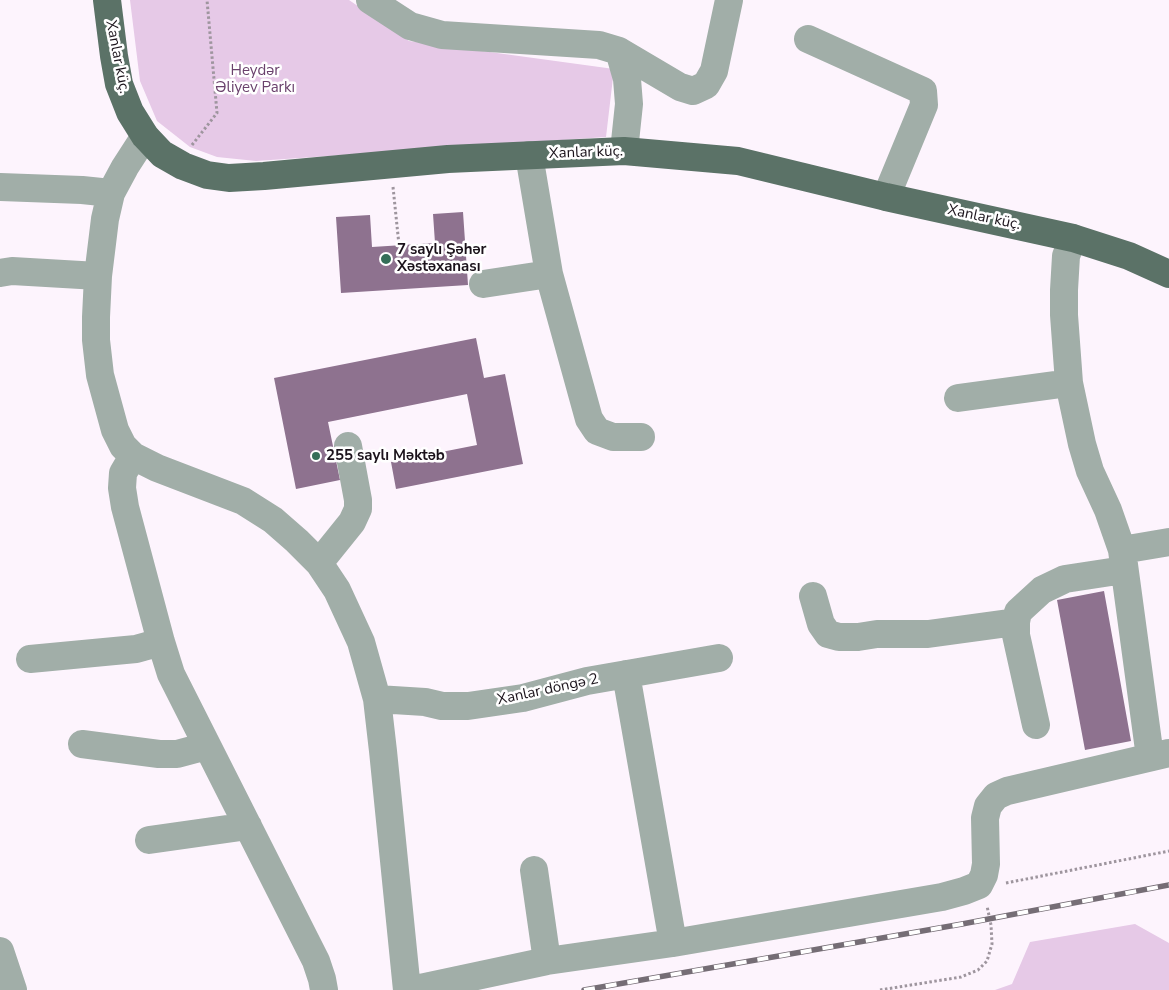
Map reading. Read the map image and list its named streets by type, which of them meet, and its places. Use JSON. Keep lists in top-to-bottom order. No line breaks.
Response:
{"streets":{"main road":["Xanlar küç."],"street":["Xanlar döngə 2"]},"parks":["Heydər Əliyev Parkı"],"places":["7 saylı Şəhər Xəstəxanası","255 saylı Məktəb"]}
